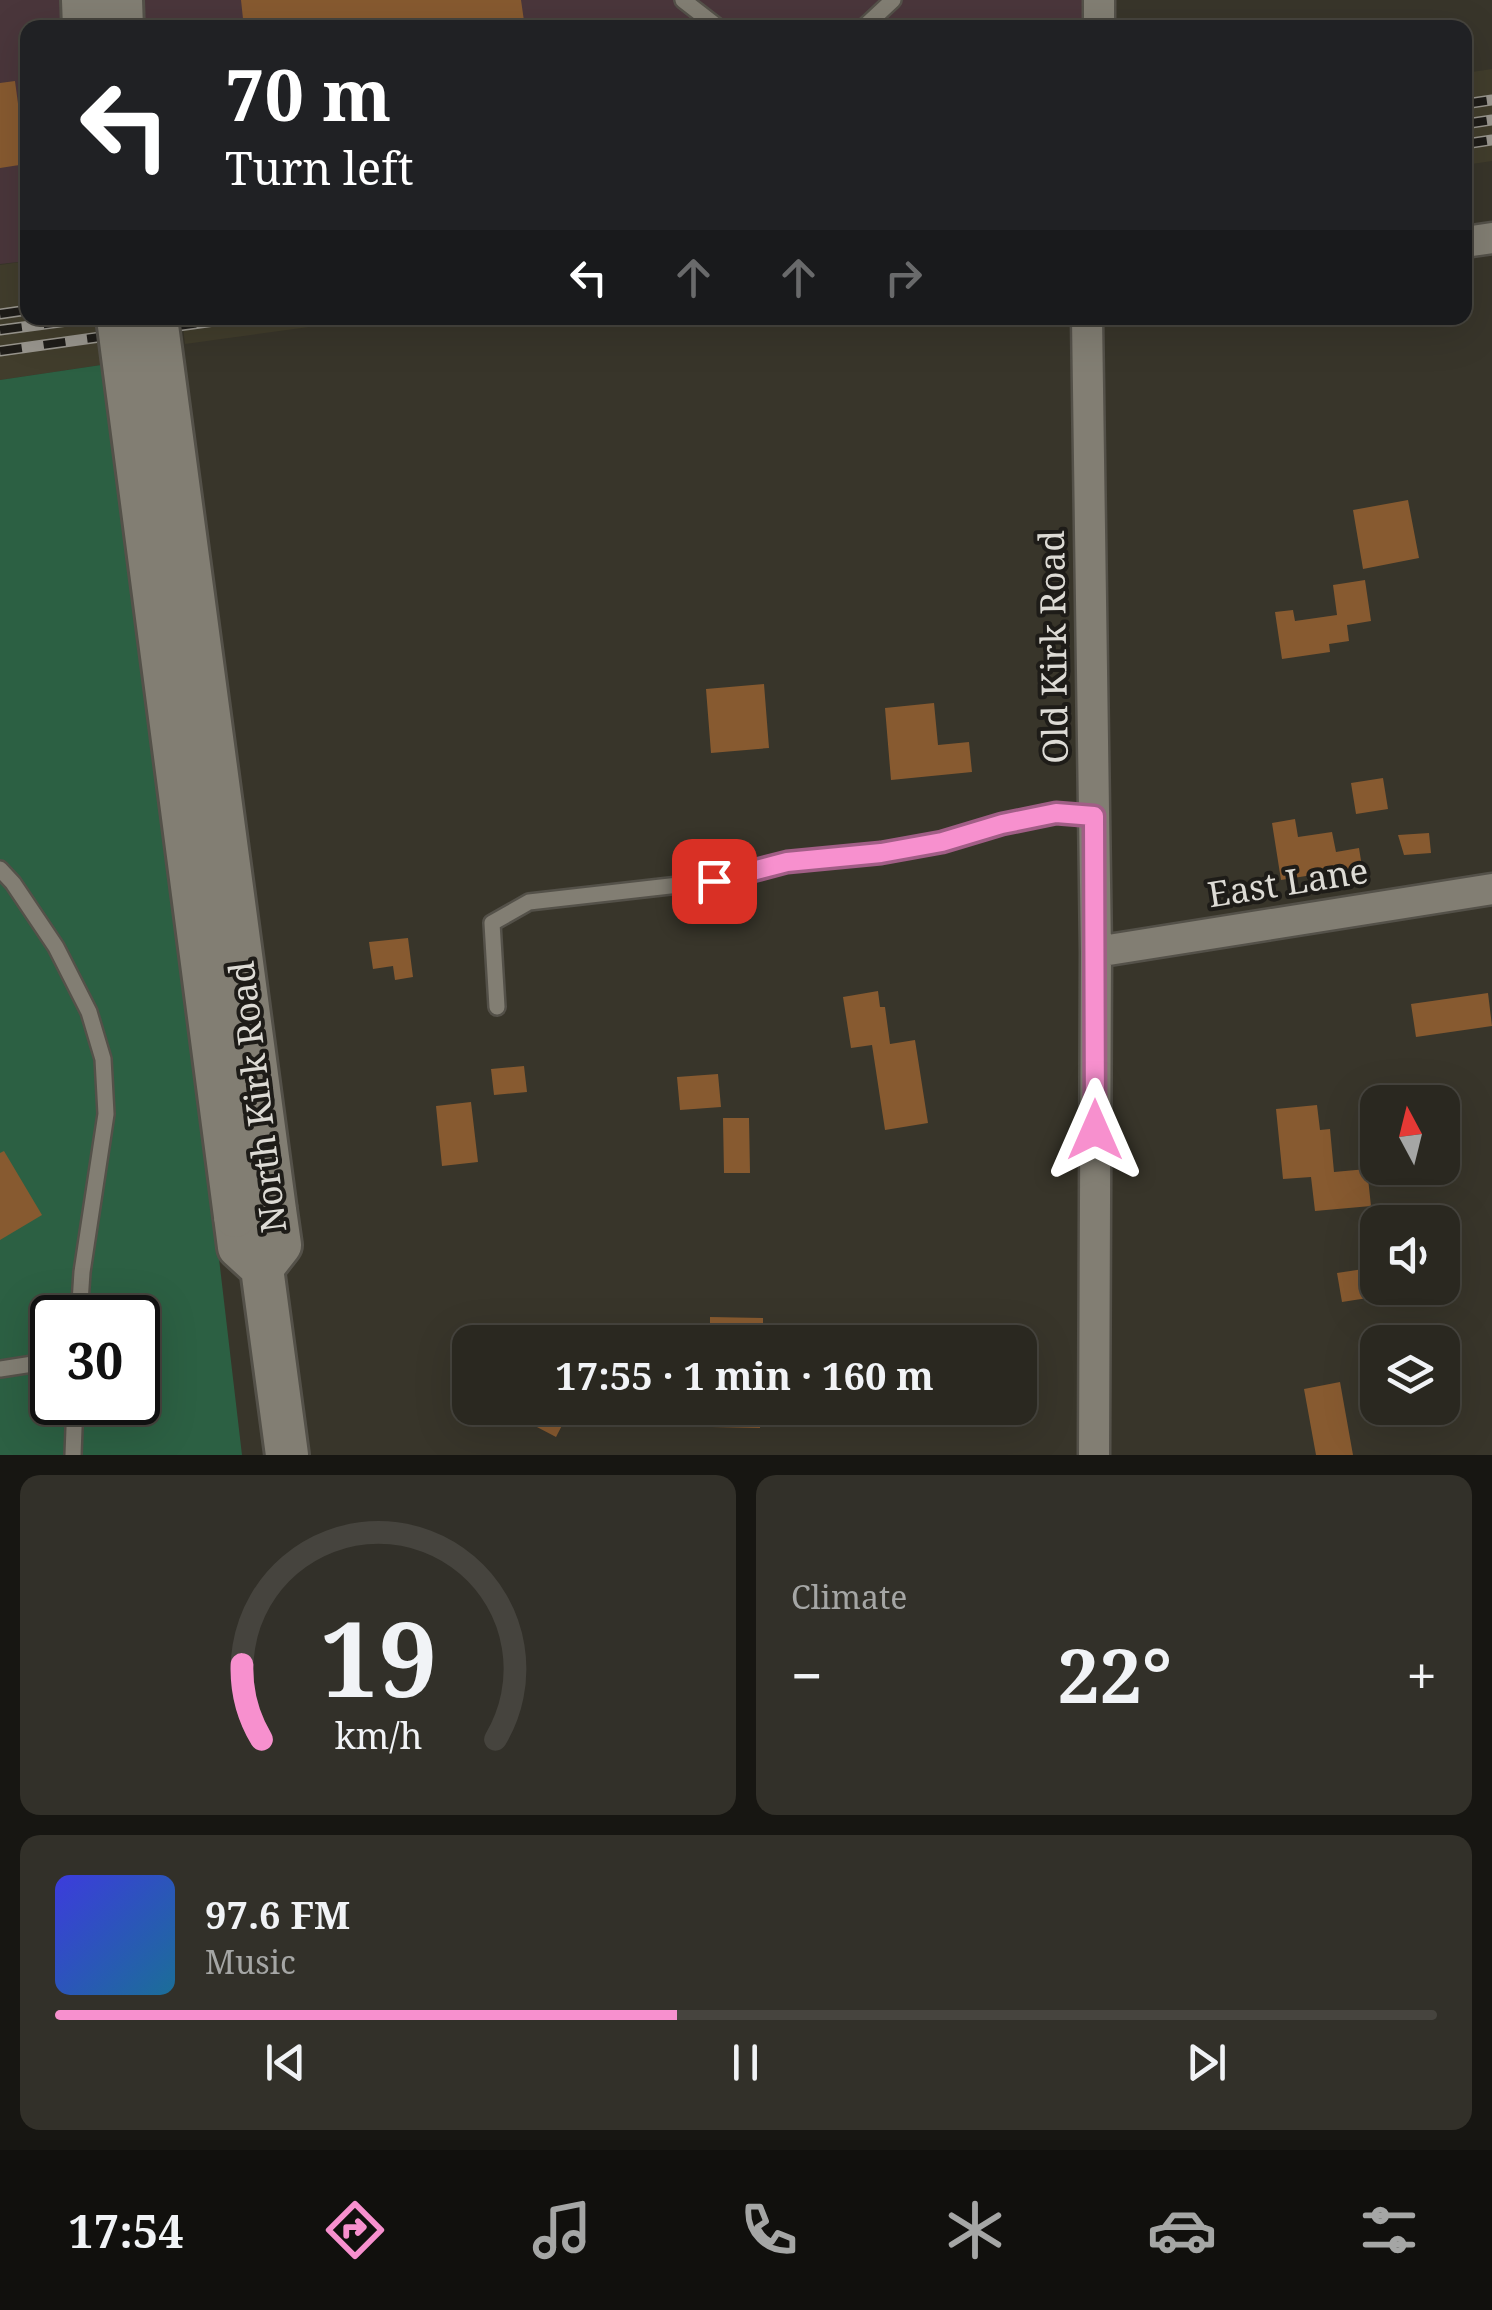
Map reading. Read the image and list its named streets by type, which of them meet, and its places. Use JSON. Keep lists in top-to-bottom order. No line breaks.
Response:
{"streets":{"street":["Old Kirk Road","East Lane","North Kirk Road"]},"crossings":[["Old Kirk Road","East Lane"]],"north":"top","page":{"turn":["70 m","Turn left"],"limit":"30","trip":"17:55 · 1 min · 160 m","tile":"Climate","heat":["−","22°","+"],"song":["97.6 FM","Music"],"tabs":"17:54","gauge":["19","km/h"]}}
